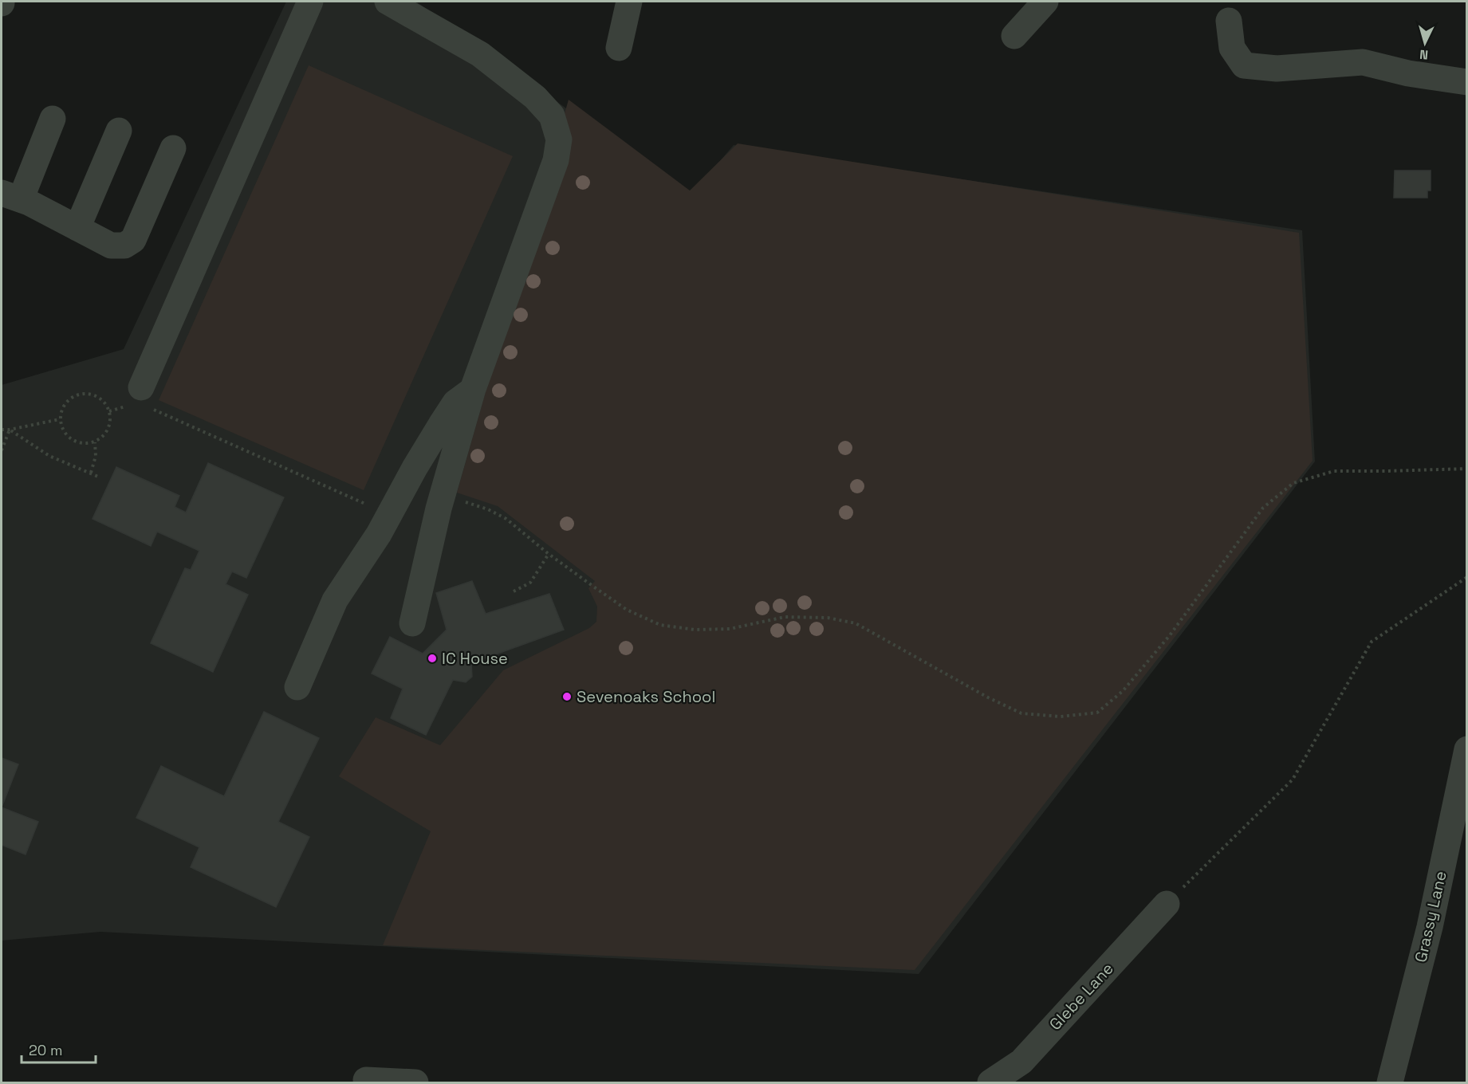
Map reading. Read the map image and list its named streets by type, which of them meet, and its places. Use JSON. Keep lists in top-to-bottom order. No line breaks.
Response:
{"streets":{"street":["Grassy Lane","Glebe Lane"]},"places":["IC House","Sevenoaks School"],"scale_bar":"20 m","north":"bottom"}
